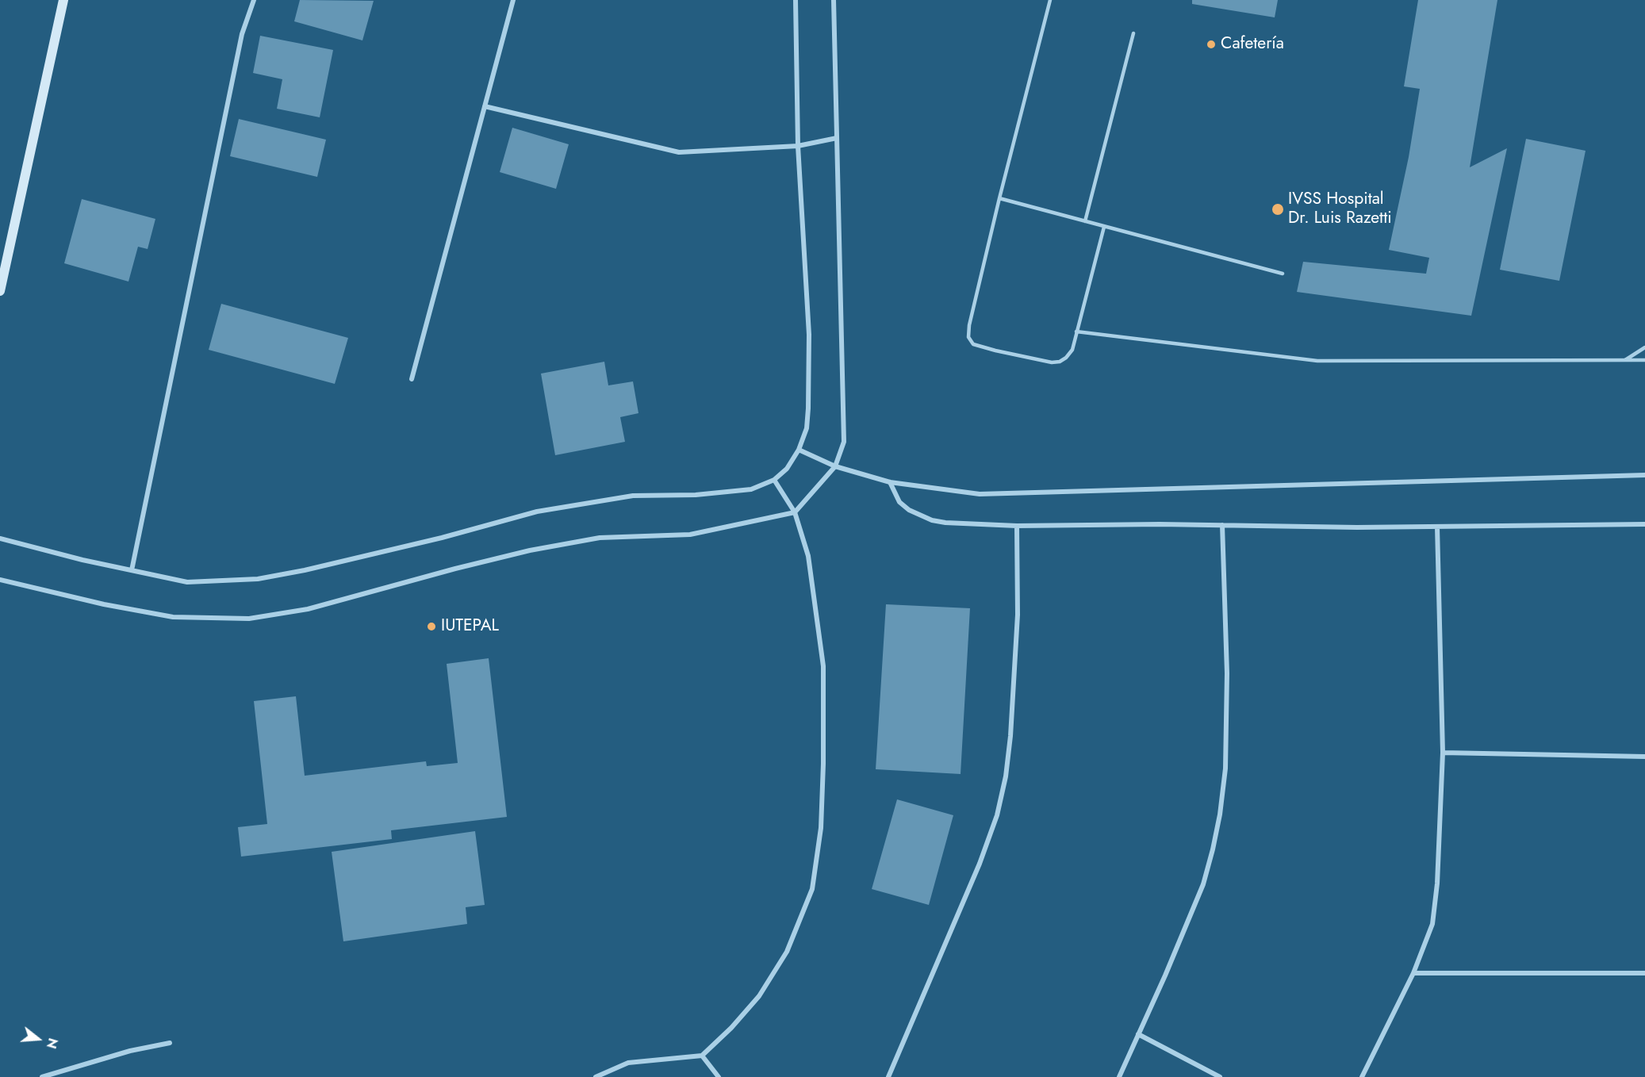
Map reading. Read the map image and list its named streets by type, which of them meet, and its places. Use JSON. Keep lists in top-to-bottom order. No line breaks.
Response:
{"places":["Cafetería","IVSS Hospital Dr. Luis Razetti","IUTEPAL"],"north":"right"}
